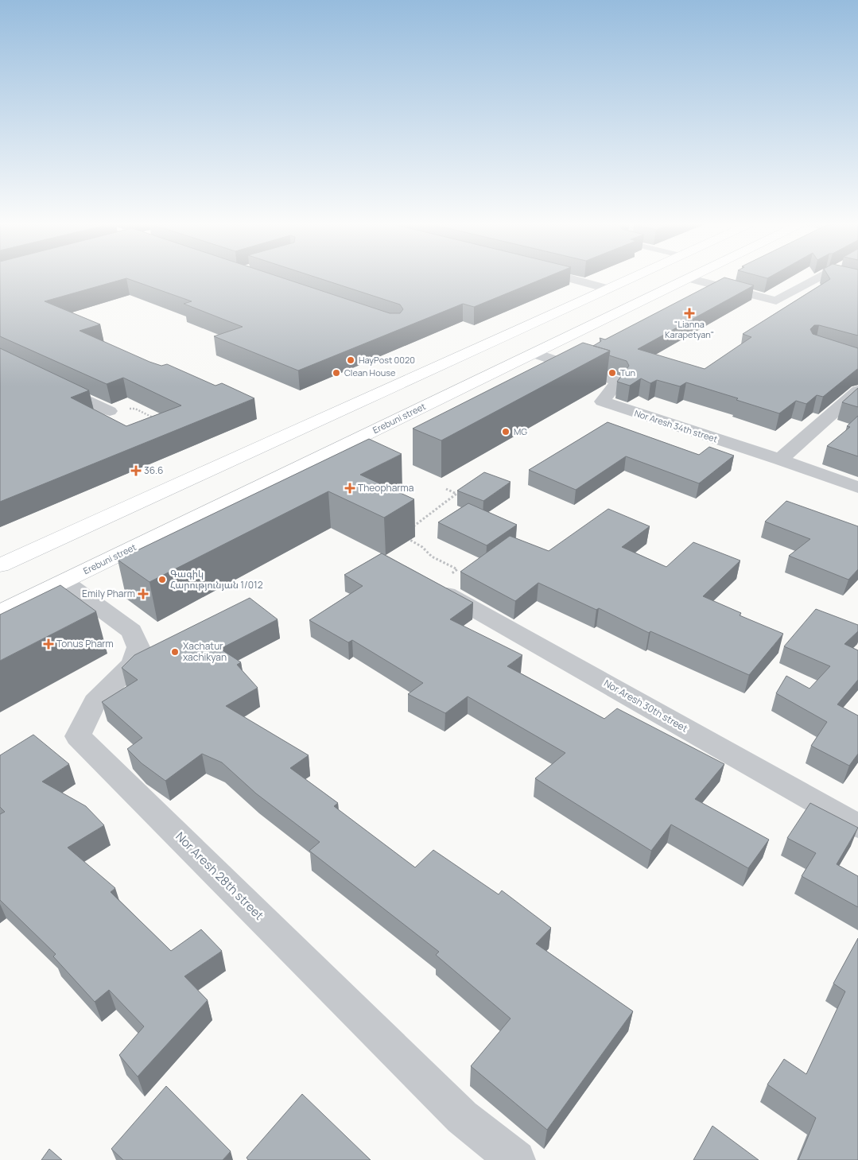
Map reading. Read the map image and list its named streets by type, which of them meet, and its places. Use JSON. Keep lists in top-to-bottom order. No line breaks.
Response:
{"streets":{"main road":["Erebuni street"],"street":["Nor Aresh 34th street","Nor Aresh 30th street","Nor Aresh 28th street"]},"crossings":[["Erebuni street","Nor Aresh 34th street"],["Erebuni street","Nor Aresh 28th street"]],"places":{"health":["\"Lianna Karapetyan\"","36.6","Theopharma","Emily Pharm","Tonus Pharm"],"other":["HayPost 0020","Clean House","Tun","MG","Գագիկ Հարությունյան 1/012","Xachatur xachikyan"]}}
